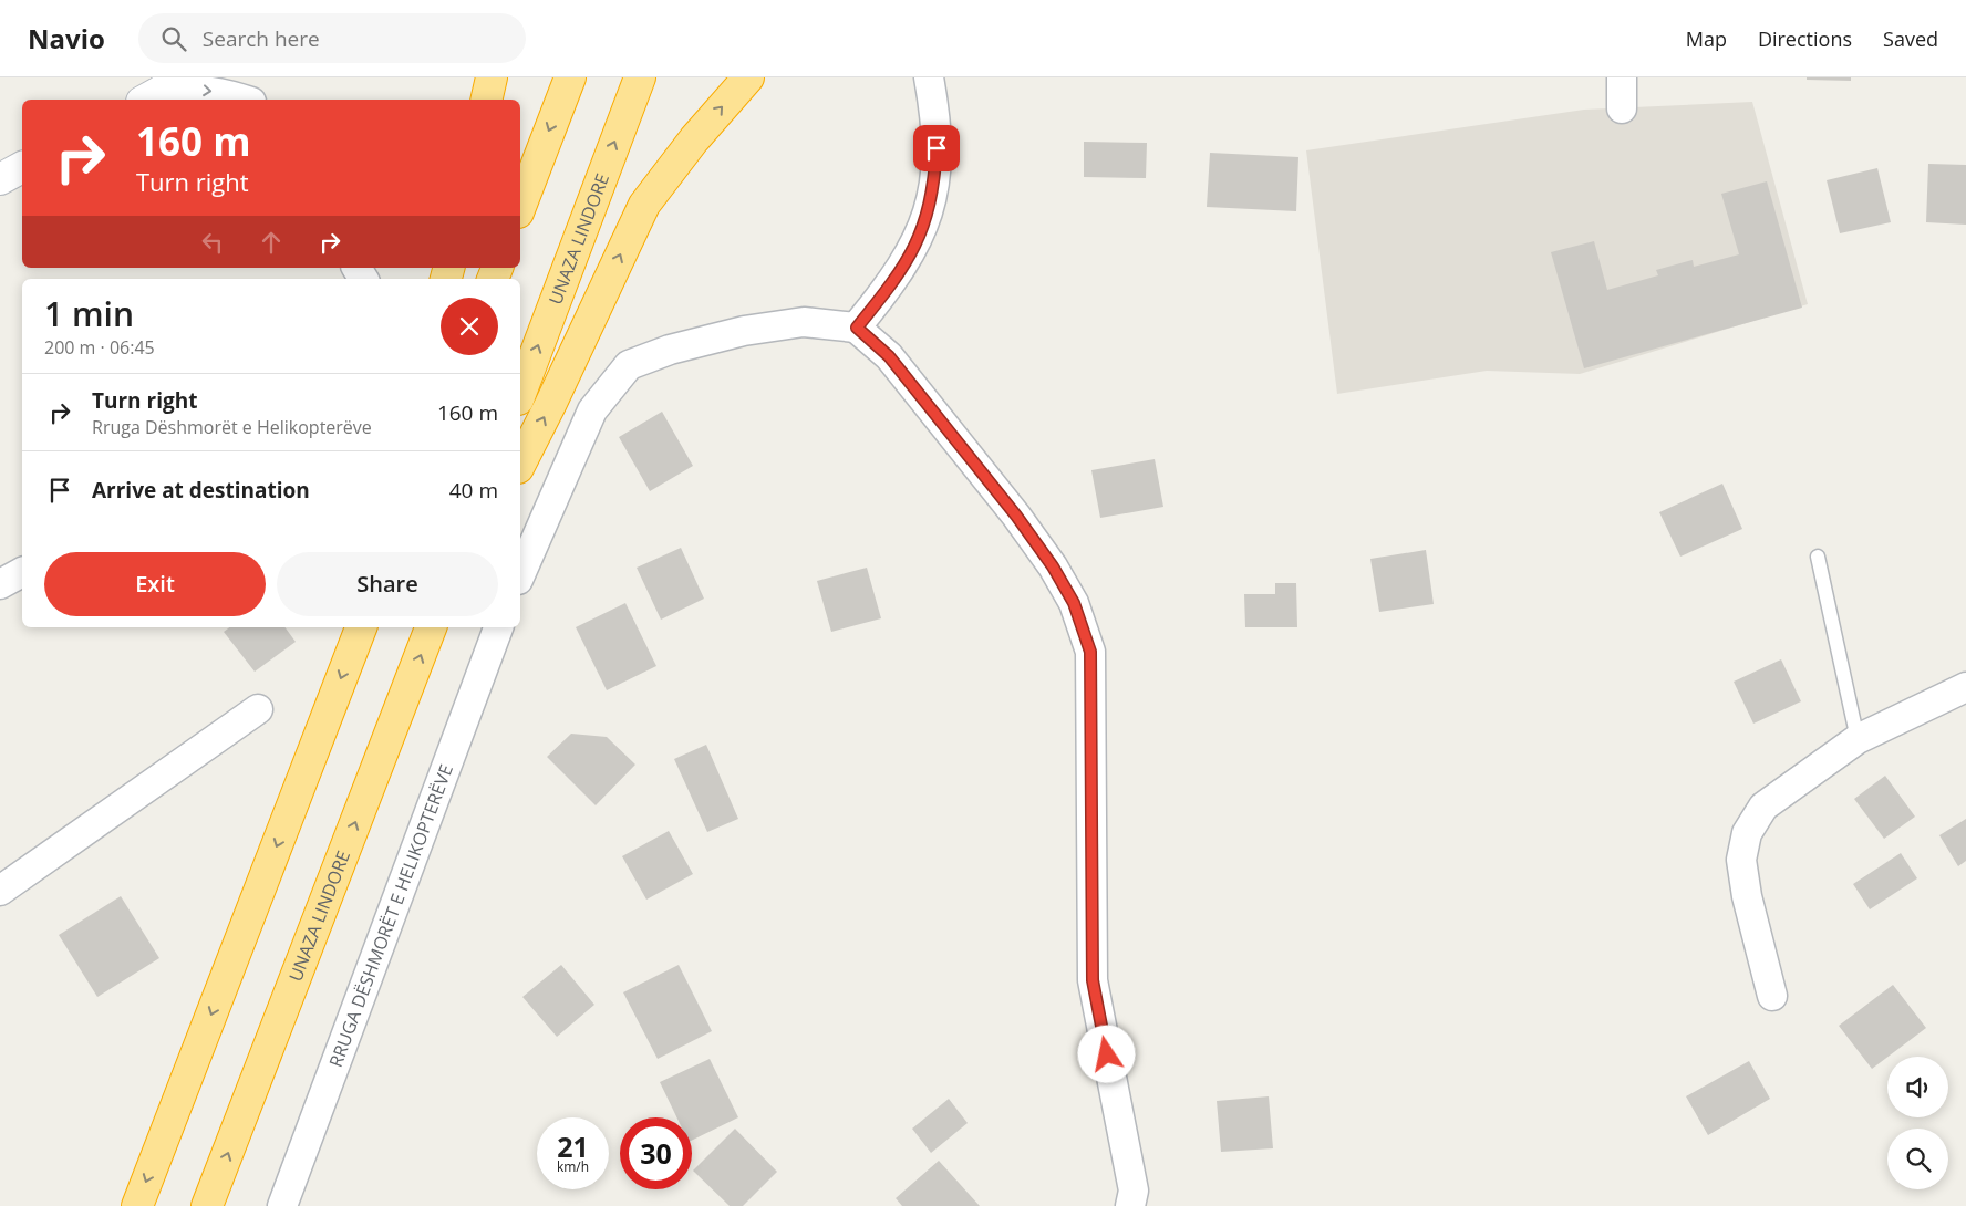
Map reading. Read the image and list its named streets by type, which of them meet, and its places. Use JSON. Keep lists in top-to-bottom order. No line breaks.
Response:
{"streets":{"highway":["UNAZA LINDORE"],"street":["RRUGA DËSHMORËT E HELIKOPTERËVE"]},"page":{"header":"Navio","search":"Search here","nav":["Map","Directions","Saved"],"turn":["160 m","Turn right"],"heading":["1 min","200 m · 06:45"],"list":[{"name":"Turn right","note":"Rruga Dëshmorët e Helikopterëve","value":"160 m"},{"name":"Arrive at destination","value":"40 m"}],"buttons":["Exit","Share"],"speed":"21 km/h","limit":"30"}}
